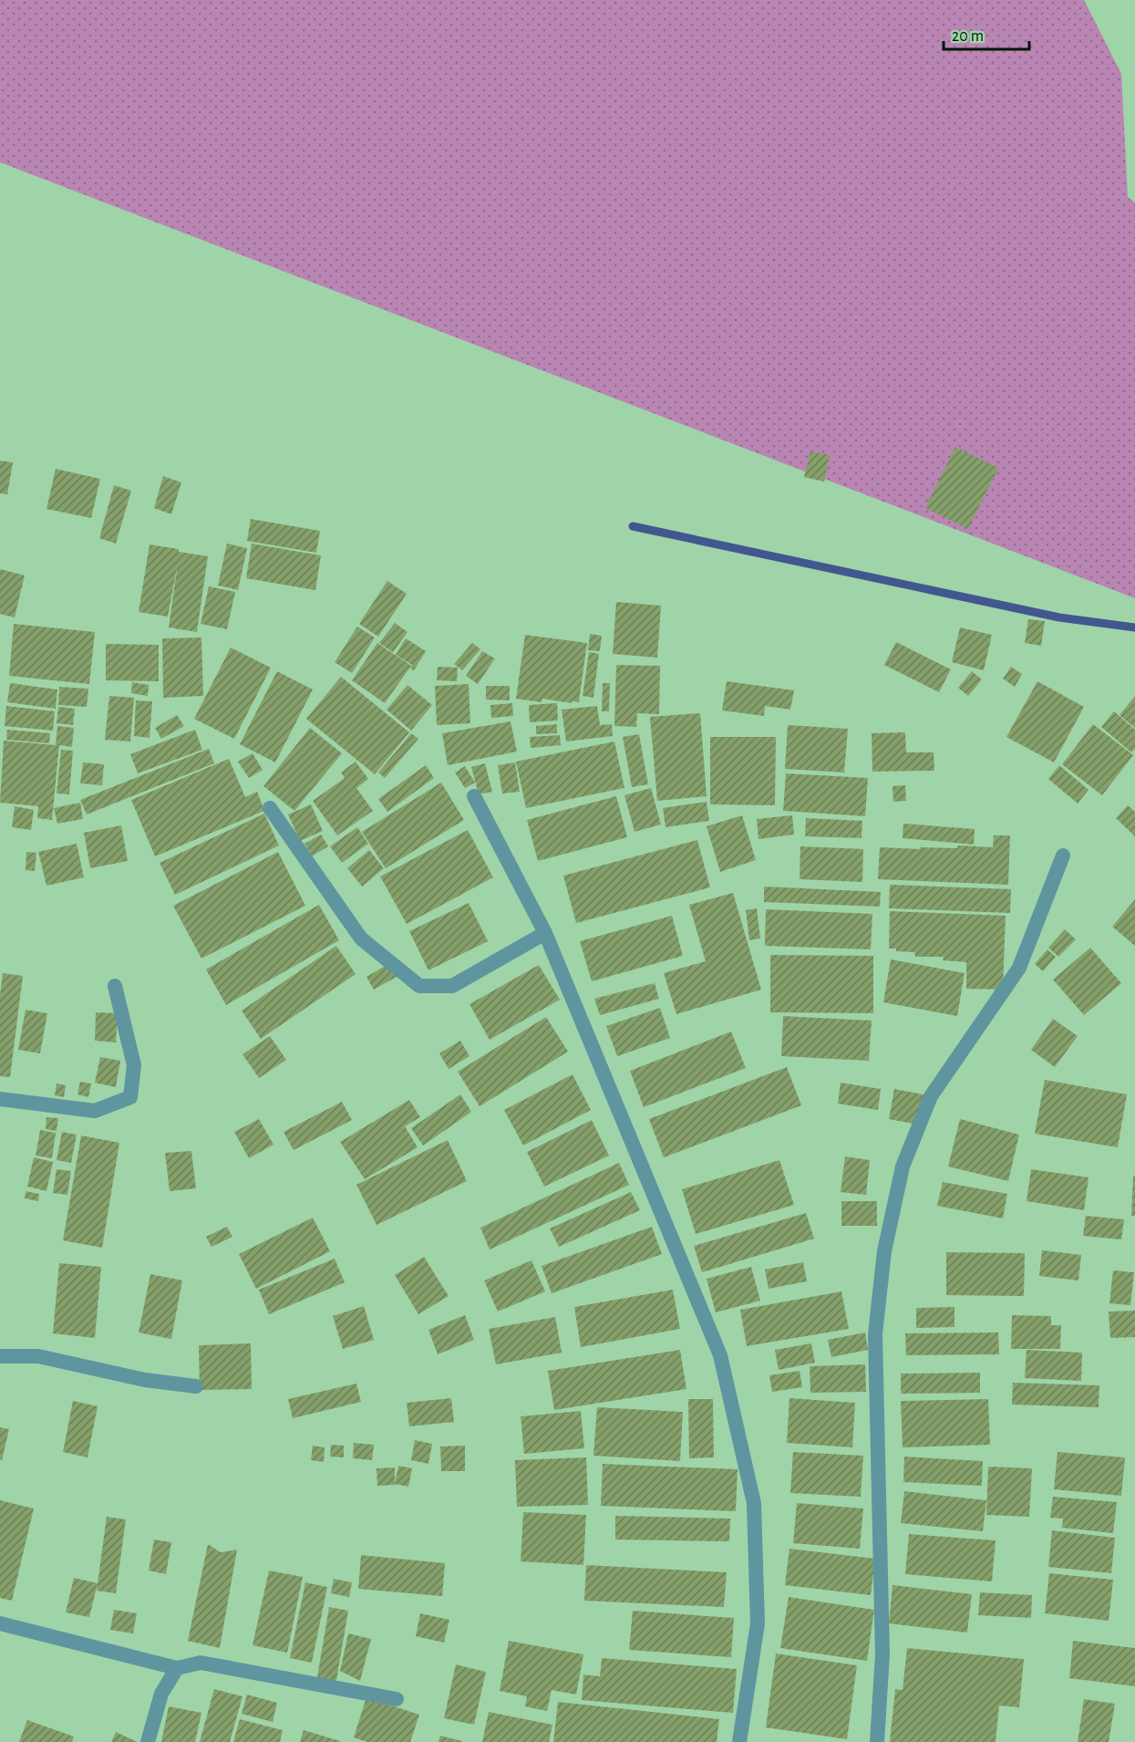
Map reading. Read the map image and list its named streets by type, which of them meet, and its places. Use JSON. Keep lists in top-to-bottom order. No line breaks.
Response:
{"scale_bar":"20 m"}
